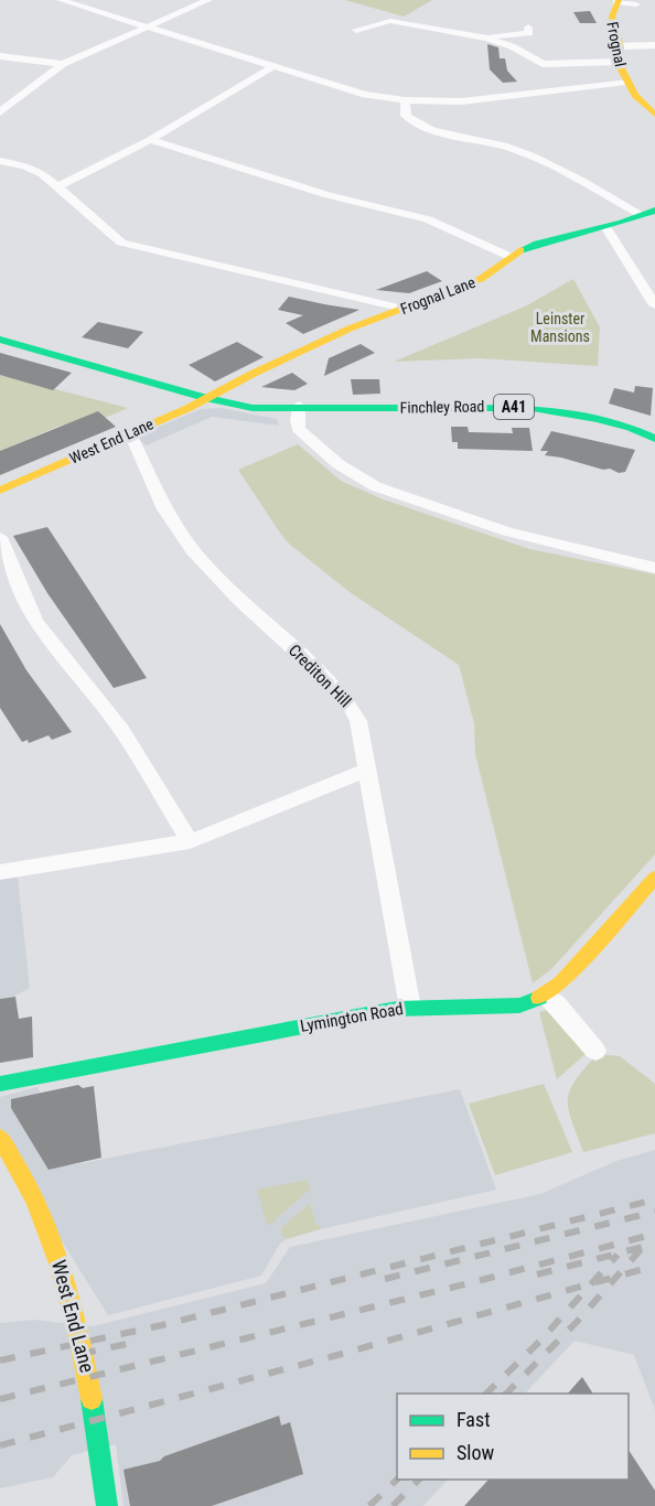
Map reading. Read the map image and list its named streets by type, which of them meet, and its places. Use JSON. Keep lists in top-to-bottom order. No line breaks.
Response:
{"streets":{"main road":["Frognal","Frognal Lane","Finchley Road","A41","West End Lane","Lymington Road"],"street":["Crediton Hill"]},"crossings":[["Frognal Lane","Finchley Road"],["Frognal Lane","West End Lane"],["Finchley Road","West End Lane"],["West End Lane","Crediton Hill"],["Crediton Hill","Lymington Road"]],"parks":["Leinster Mansions"],"legend":["Fast","Slow"]}
